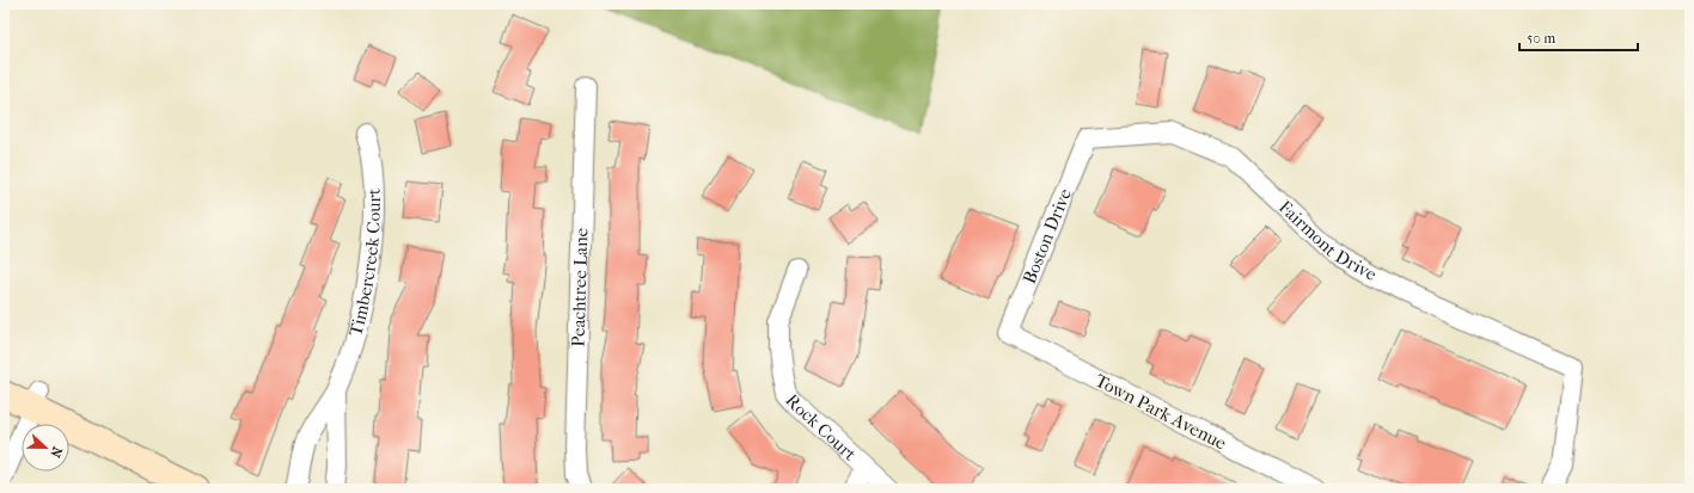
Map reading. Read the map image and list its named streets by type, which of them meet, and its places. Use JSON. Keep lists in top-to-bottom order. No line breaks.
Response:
{"streets":{"street":["Boston Drive","Fairmont Drive","Timbercreek Court","Peachtree Lane","Town Park Avenue","Rock Court"]},"crossings":[["Boston Drive","Fairmont Drive"],["Boston Drive","Town Park Avenue"]],"scale_bar":"50 m","north":"right"}
